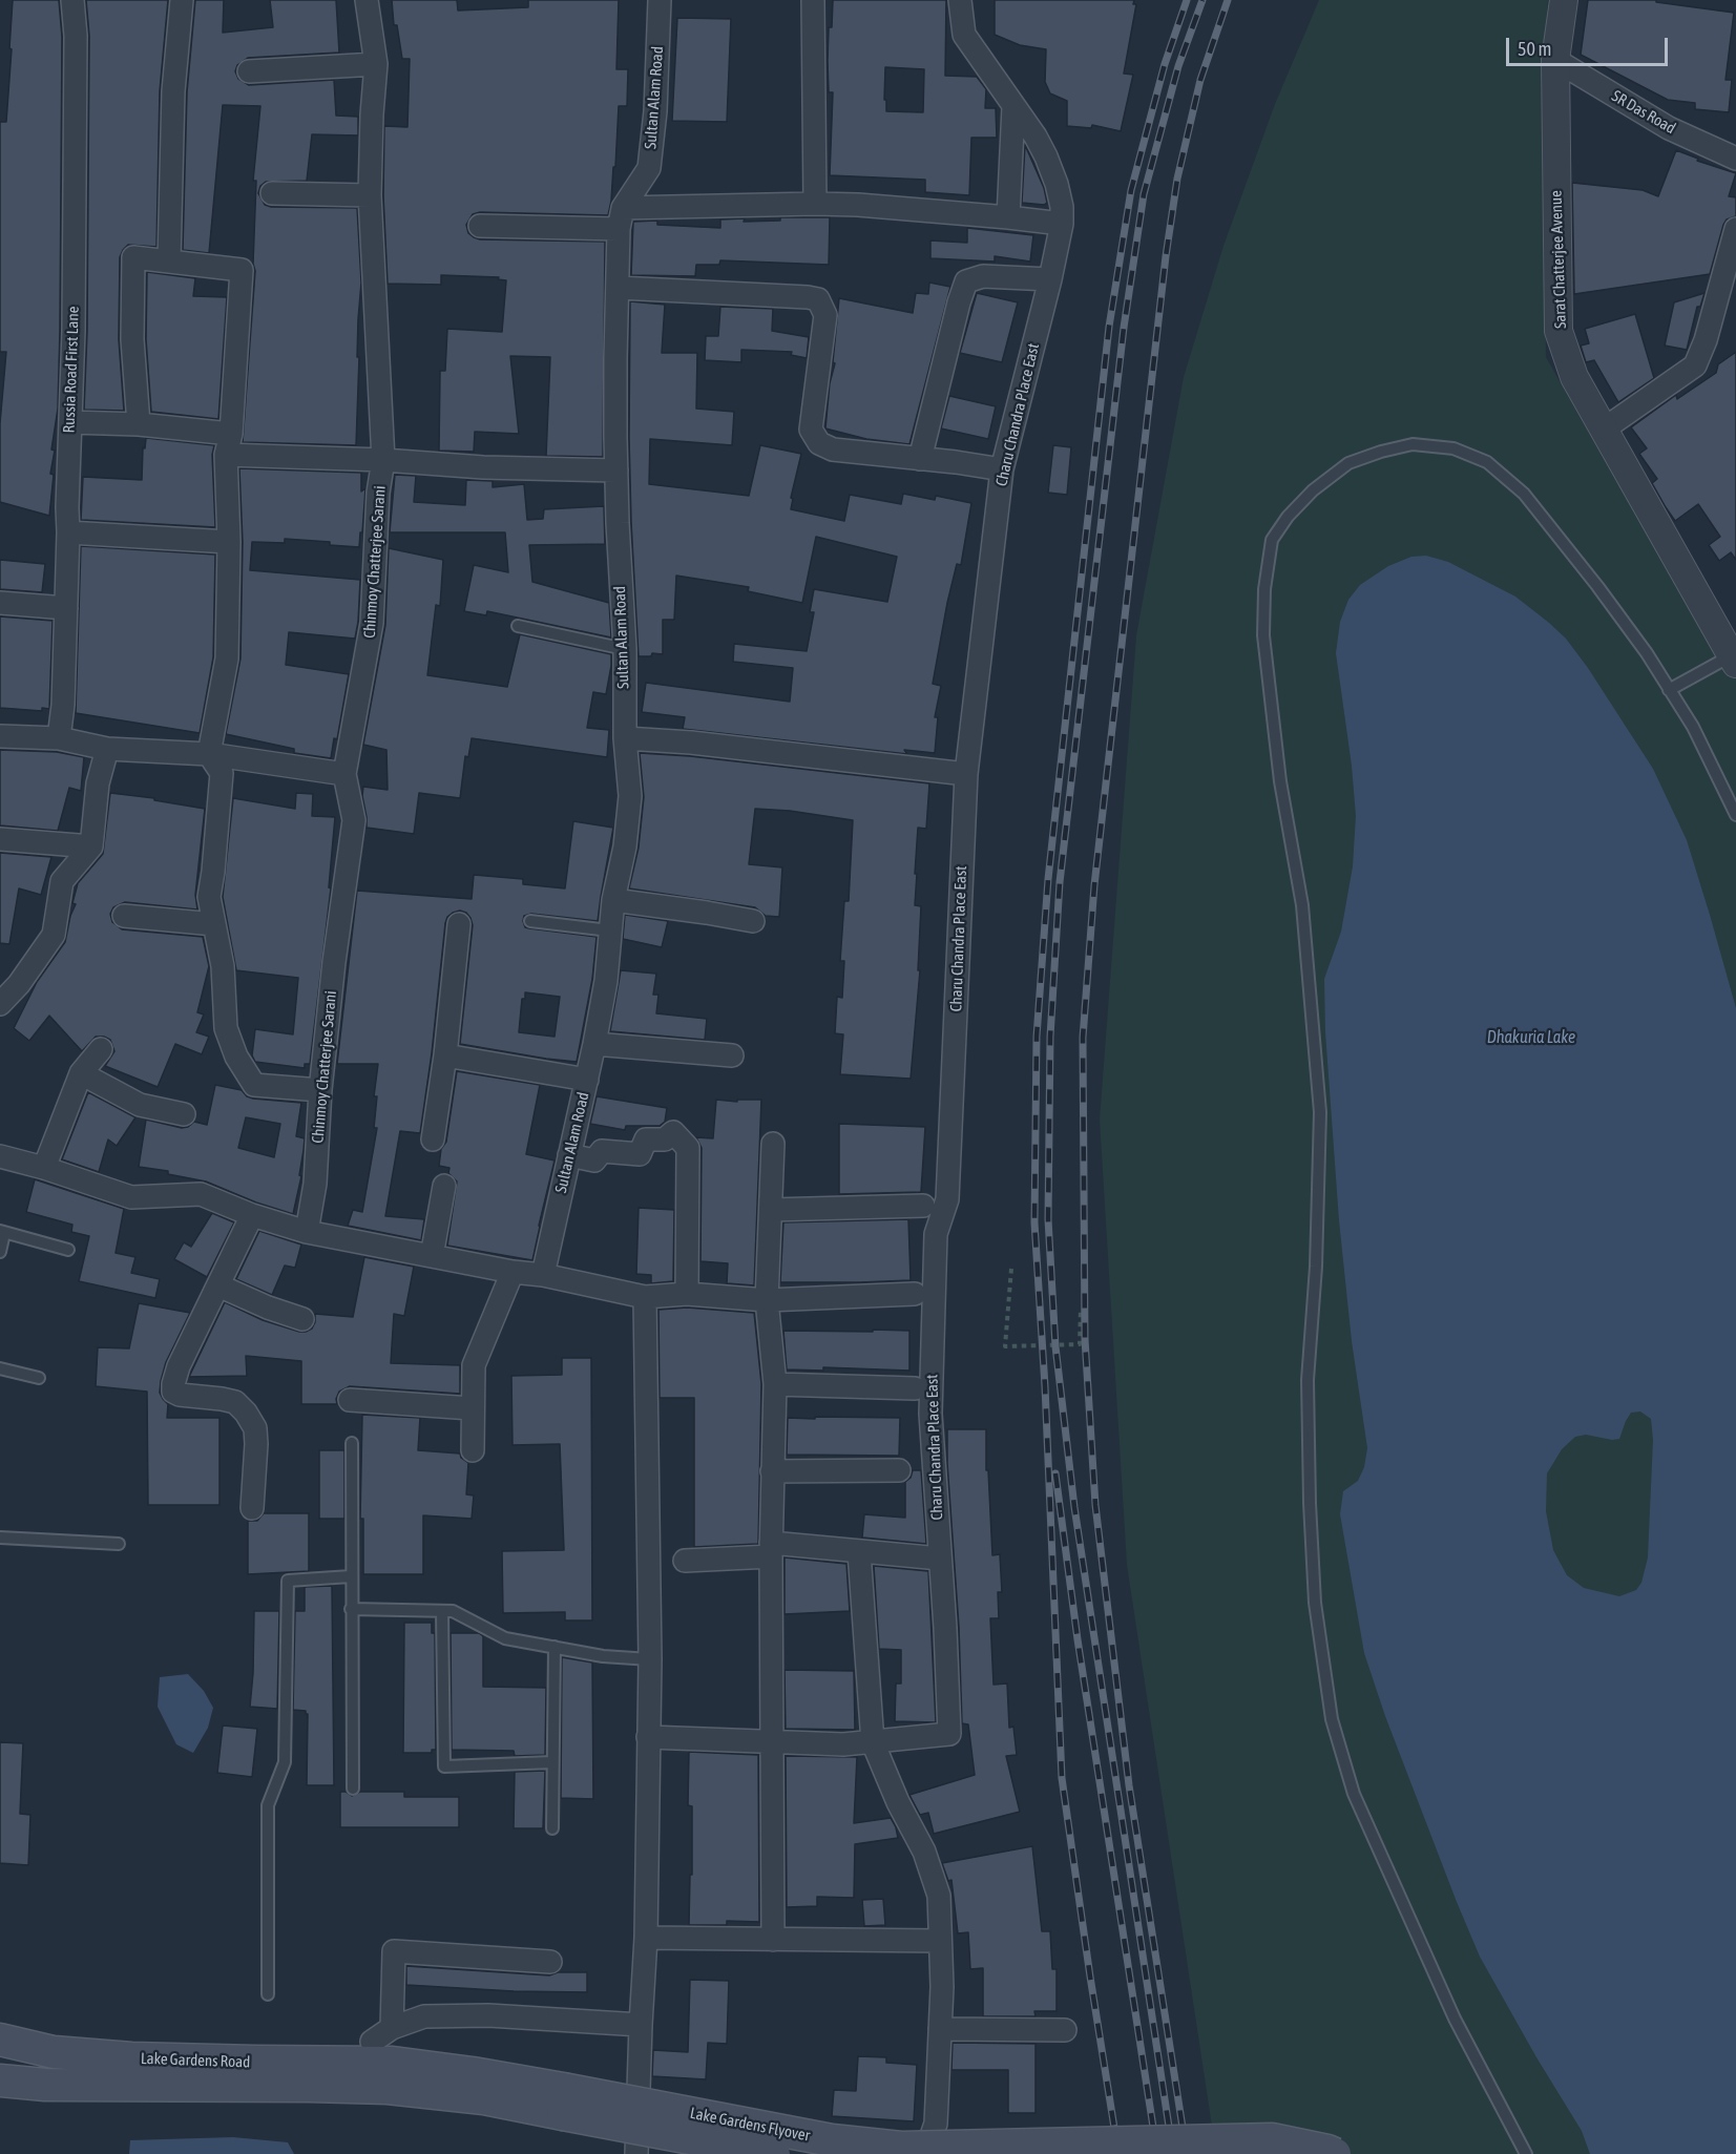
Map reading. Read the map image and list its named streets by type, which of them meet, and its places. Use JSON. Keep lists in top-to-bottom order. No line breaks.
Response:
{"streets":{"main road":["Lake Gardens Road","Lake Gardens Flyover"],"street":["Sultan Alam Road","SR Das Road","Sarat Chatterjee Avenue","Russia Road First Lane","Charu Chandra Place East","Chinmoy Chatterjee Sarani"]},"crossings":[["SR Das Road","Sarat Chatterjee Avenue"],["Lake Gardens Road","Lake Gardens Flyover"]],"water":["Dhakuria Lake"],"scale_bar":"50 m"}
